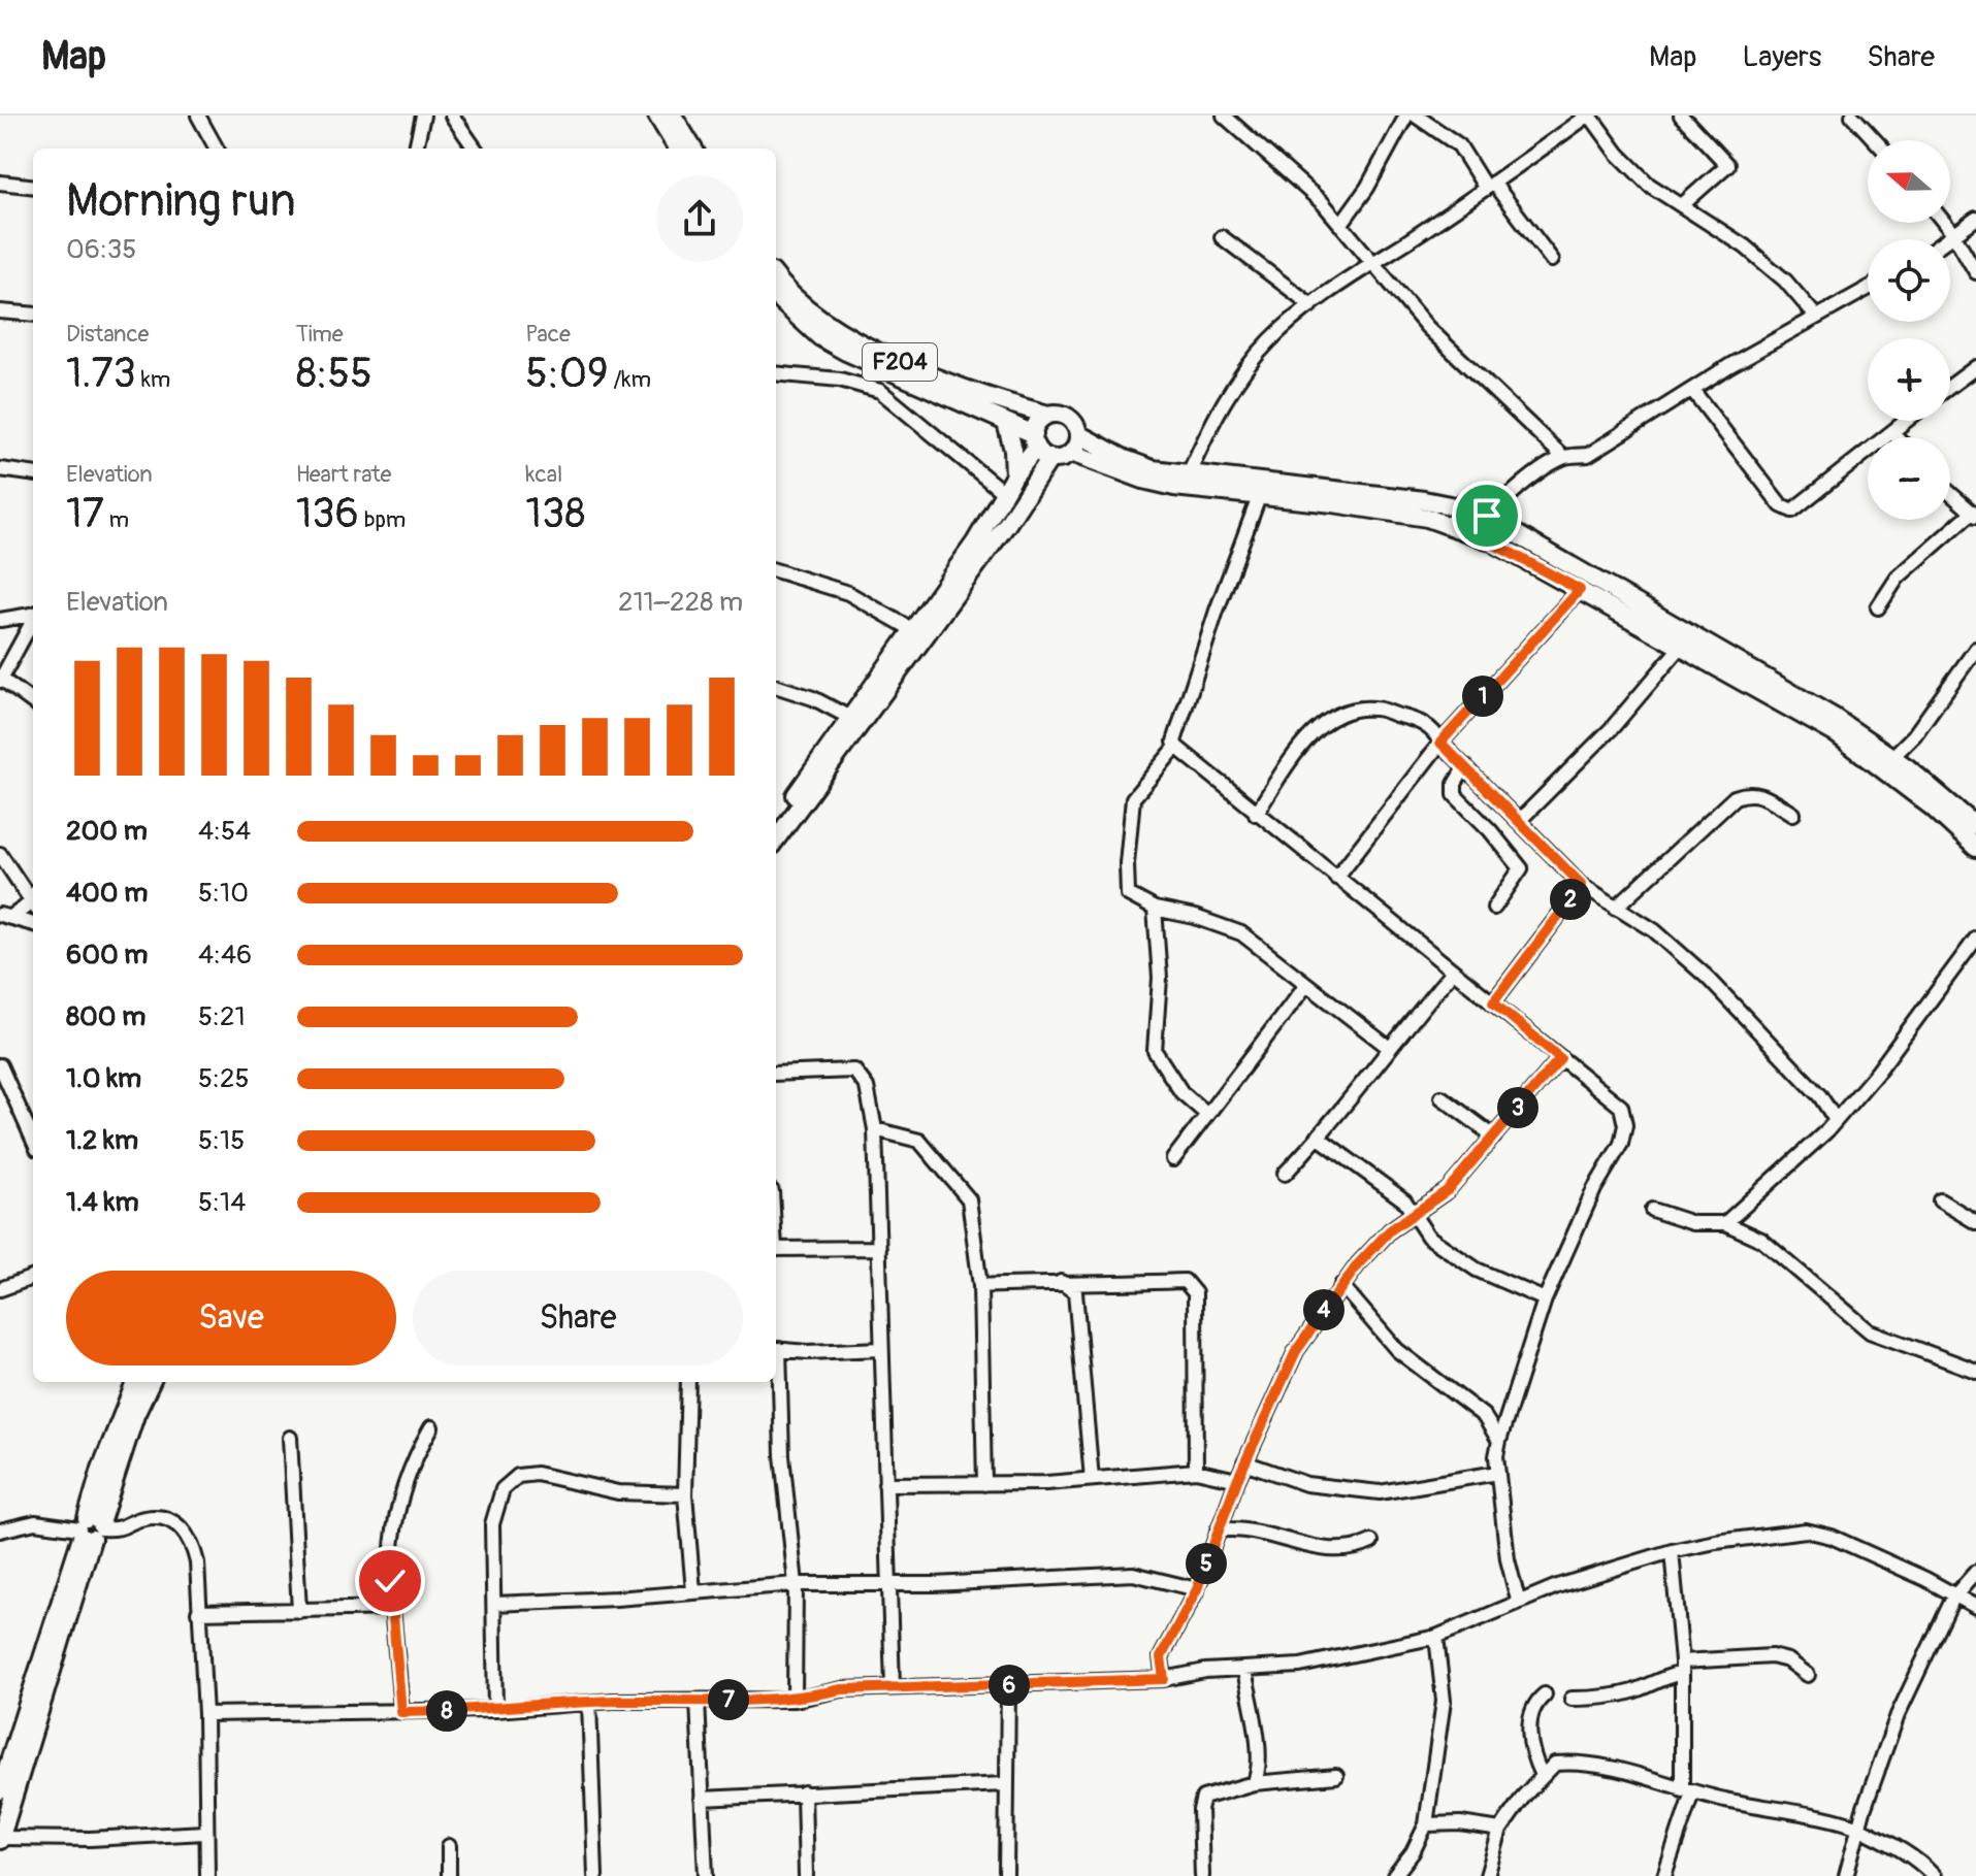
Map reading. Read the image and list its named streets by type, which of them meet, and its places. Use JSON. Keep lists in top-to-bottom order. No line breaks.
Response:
{"streets":{"main road":["F204"]},"north":"left","page":{"header":"Map","nav":["Map","Layers","Share"],"map_buttons":["+","−"],"heading":["Morning run","06:35"],"stats":[["Distance","1.73 km"],["Time","8:55"],["Pace","5:09 /km"],["Elevation","17 m"],["Heart rate","136 bpm"],["kcal","138"]],"chart":["Elevation","211–228 m"],"pins":["1","2","3","4","5","6","7","8"],"list":[{"name":"200 m","note":"4:54"},{"name":"400 m","note":"5:10"},{"name":"600 m","note":"4:46"},{"name":"800 m","note":"5:21"},{"name":"1.0 km","note":"5:25"},{"name":"1.2 km","note":"5:15"},{"name":"1.4 km","note":"5:14"}],"buttons":["Save","Share"]}}
